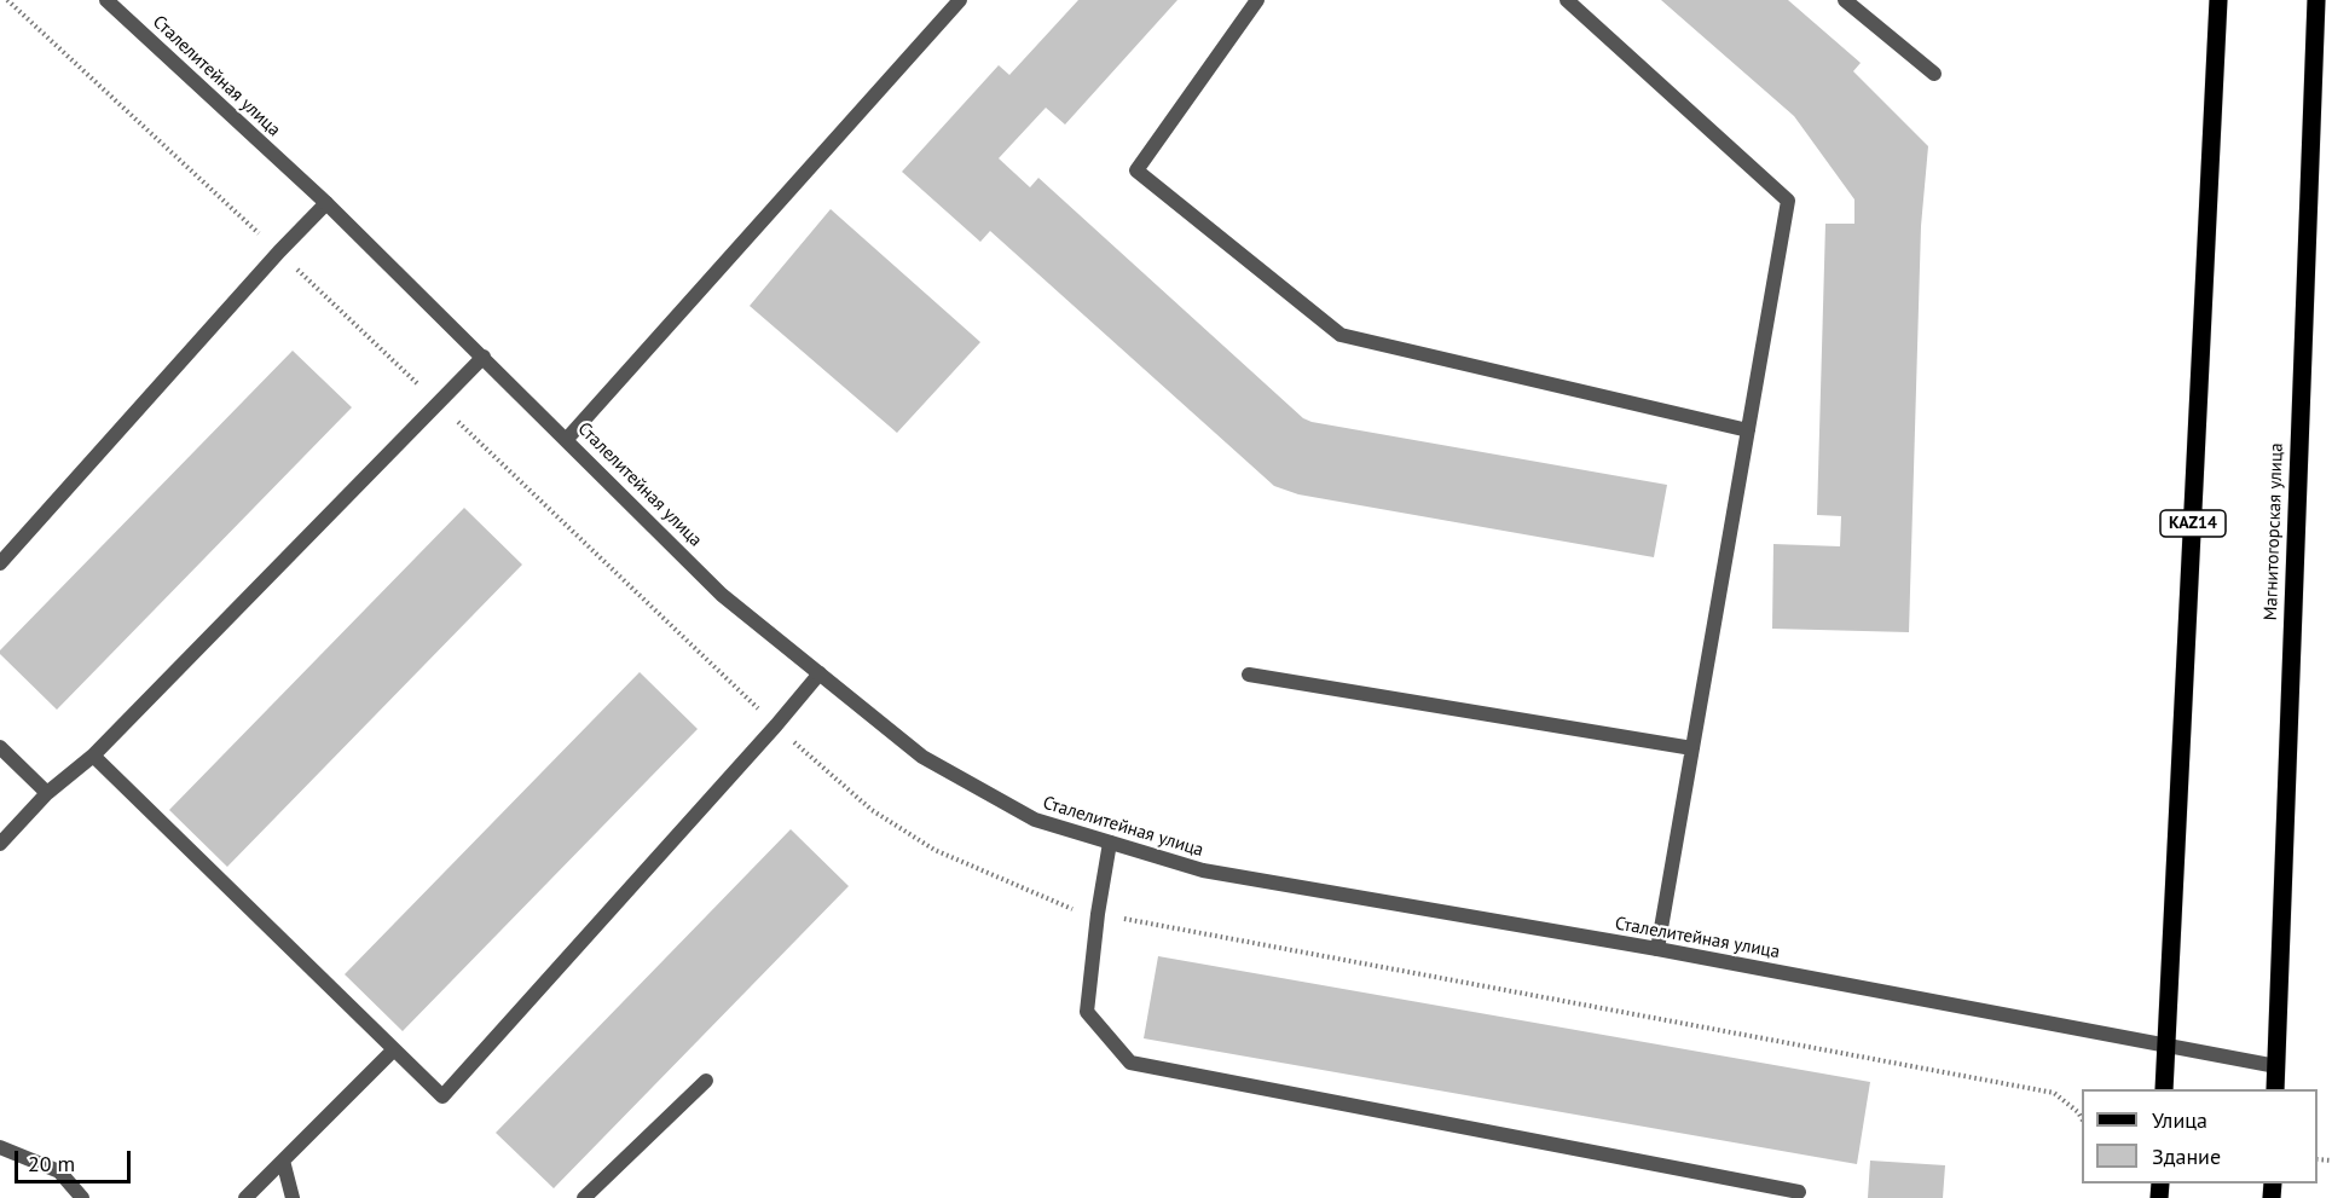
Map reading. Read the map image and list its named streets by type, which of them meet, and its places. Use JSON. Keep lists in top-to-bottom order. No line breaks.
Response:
{"streets":{"main road":["KAZ14","Магнитогорская улица"],"street":["Сталелитейная улица"]},"crossings":[["Сталелитейная улица","KAZ14"]],"legend":["Улица","Здание"],"scale_bar":"20 m"}
